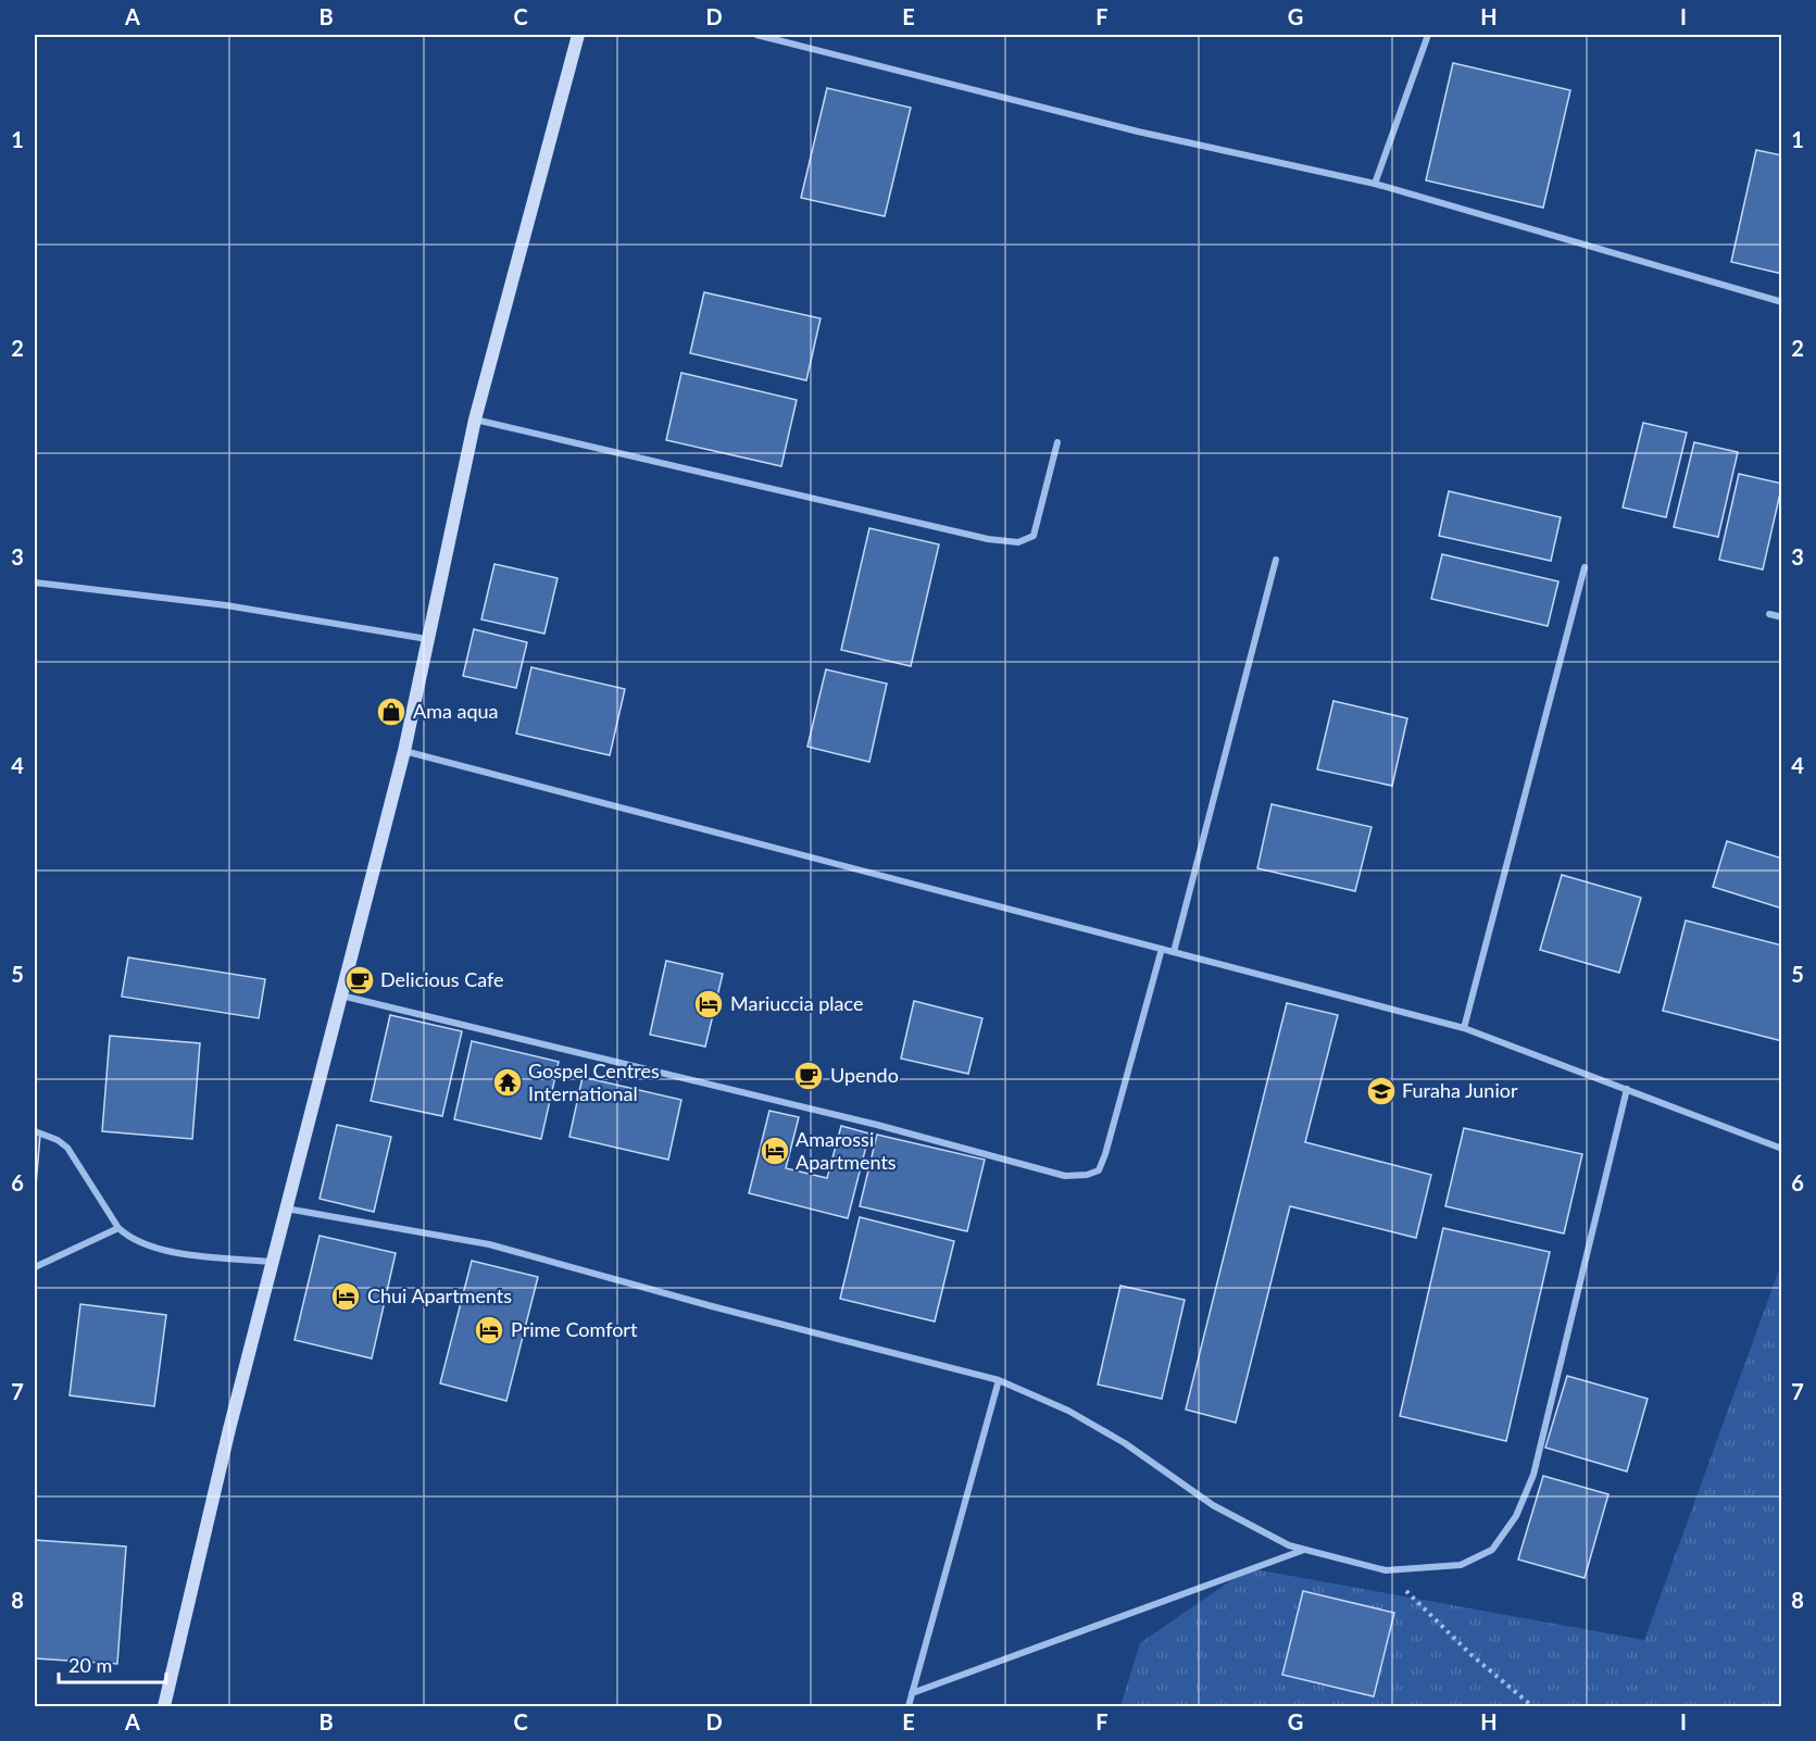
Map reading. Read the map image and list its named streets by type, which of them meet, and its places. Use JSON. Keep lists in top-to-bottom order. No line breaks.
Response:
{"places":{"shop":["Ama aqua"],"cafe":["Delicious Cafe","Upendo"],"hotel":["Mariuccia place","Amarossi Apartments","Chui Apartments","Prime Comfort"],"temple":["Gospel Centres International"],"school or university":["Furaha Junior"]},"scale_bar":"20 m","grid":{"columns":["A","B","C","D","E","F","G","H","I"],"rows":["1","2","3","4","5","6","7","8"]}}
